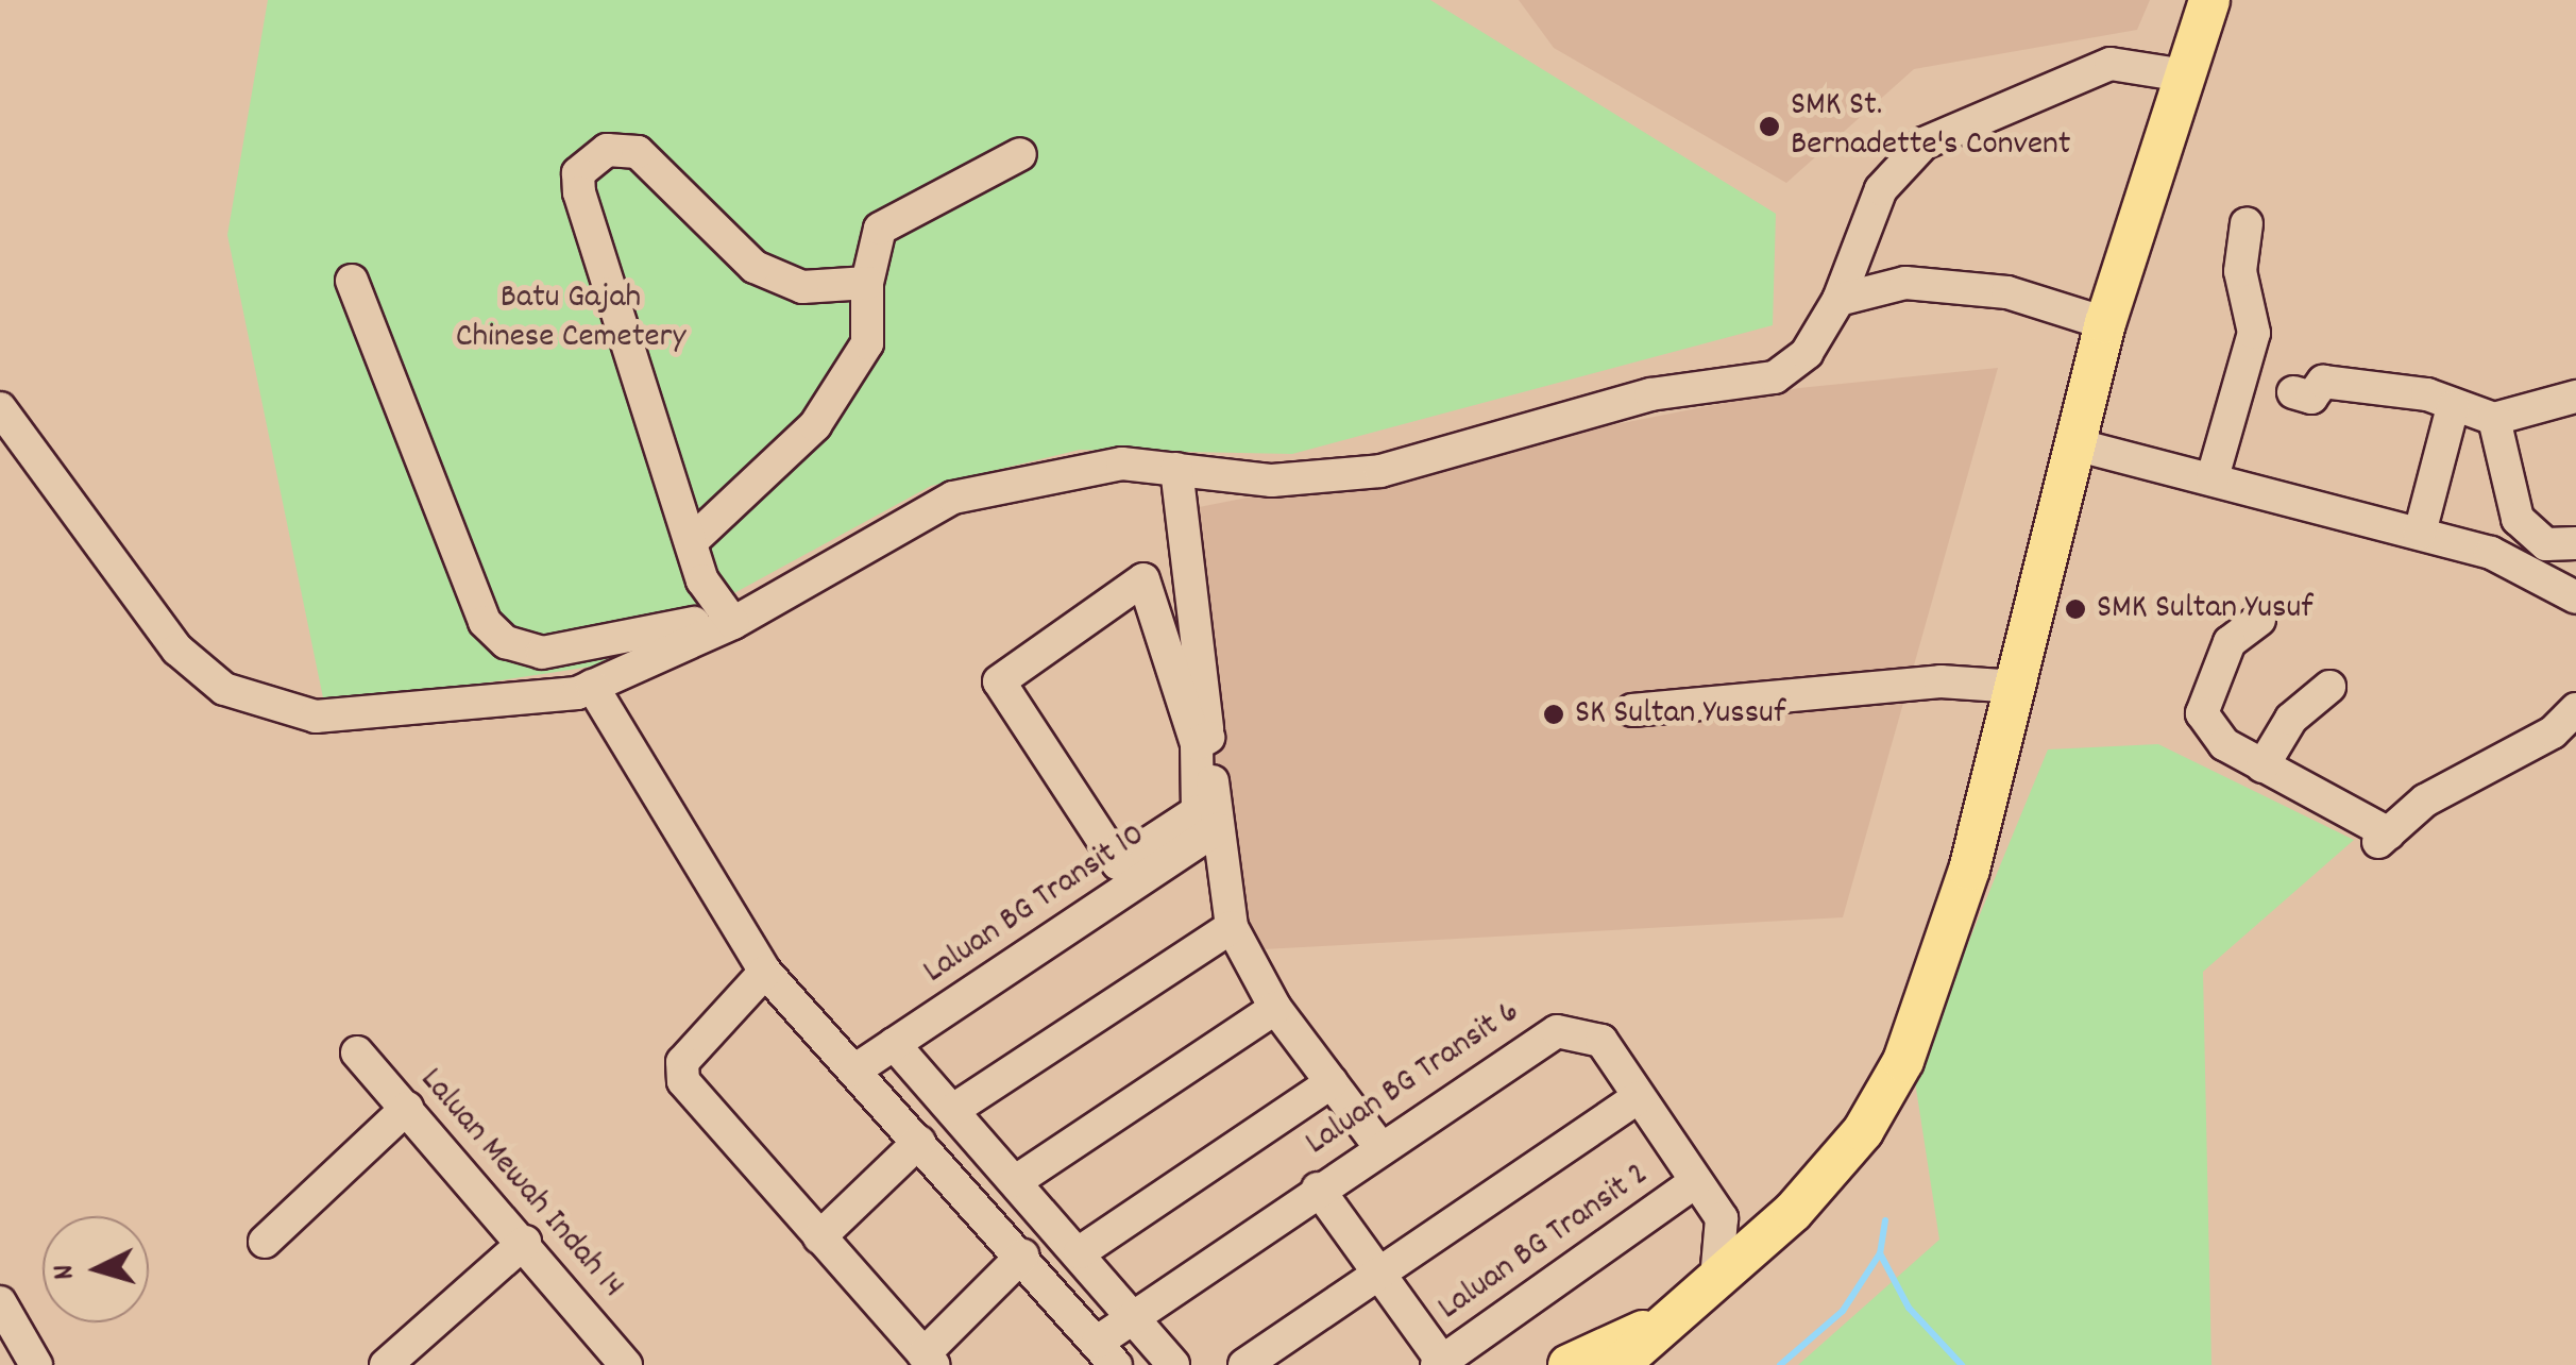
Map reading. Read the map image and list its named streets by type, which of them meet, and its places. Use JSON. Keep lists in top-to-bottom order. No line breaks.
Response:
{"streets":{"street":["Laluan BG Transit 10","Laluan BG Transit 6","Laluan Mewah Indah 14","Laluan BG Transit 2"]},"crossings":[["Laluan BG Transit 6","Laluan BG Transit 2"]],"parks":["Batu Gajah Chinese Cemetery"],"places":["SMK St. Bernadette's Convent","SMK Sultan Yusuf","SK Sultan Yussuf"],"north":"left"}
